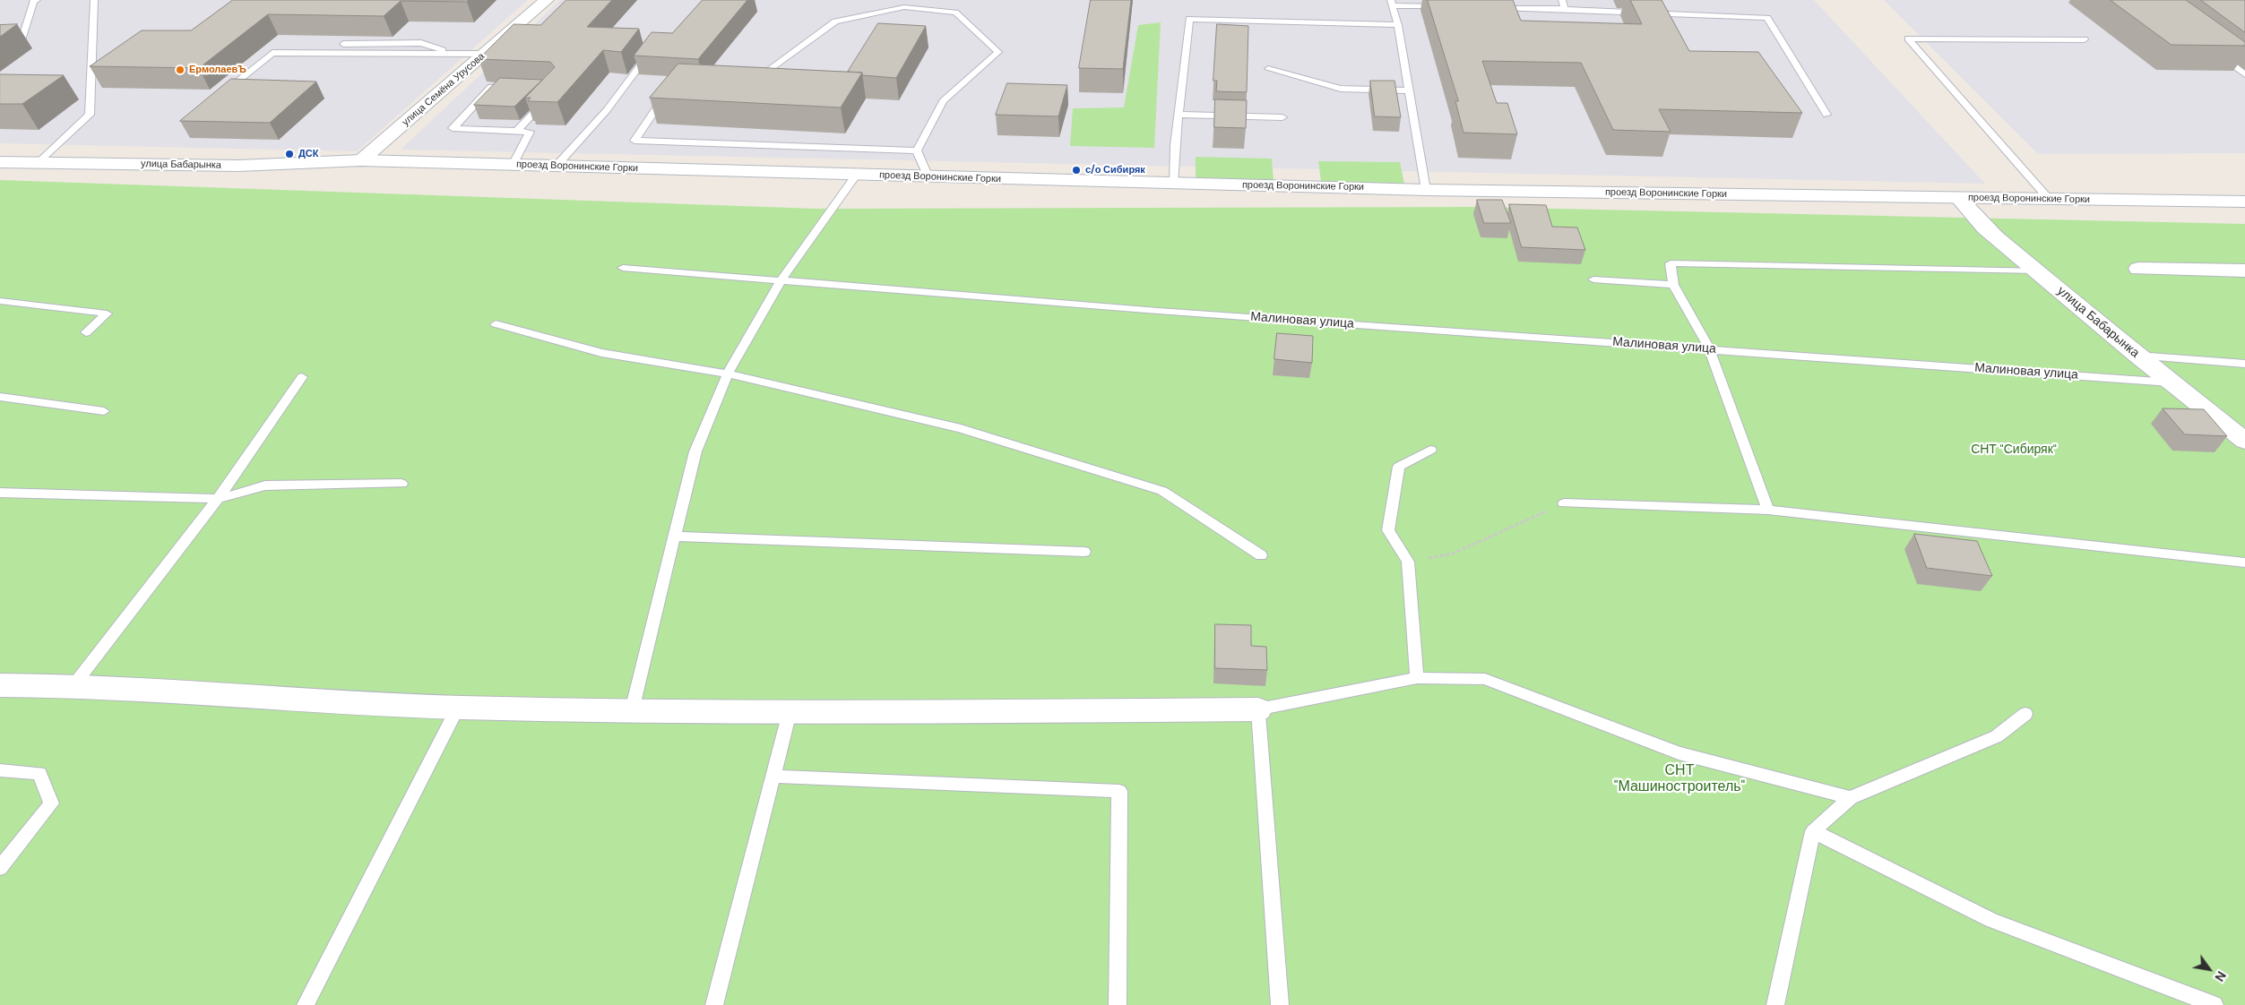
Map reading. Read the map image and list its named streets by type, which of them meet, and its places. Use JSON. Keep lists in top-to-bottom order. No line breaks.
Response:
{"streets":{"street":["улица Семёна Урусова","улица Бабарынка","проезд Воронинские Горки"],"lane":["Малиновая улица"]},"crossings":[["улица Семёна Урусова","улица Бабарынка"],["улица Семёна Урусова","проезд Воронинские Горки"],["улица Бабарынка","проезд Воронинские Горки"],["улица Бабарынка","Малиновая улица"]],"parks":["СНТ \"Сибиряк\"","СНТ \"Машиностроитель\""],"places":["ЕрмолаевЪ","ДСК","с/о Сибиряк"],"north":"bottom right"}
